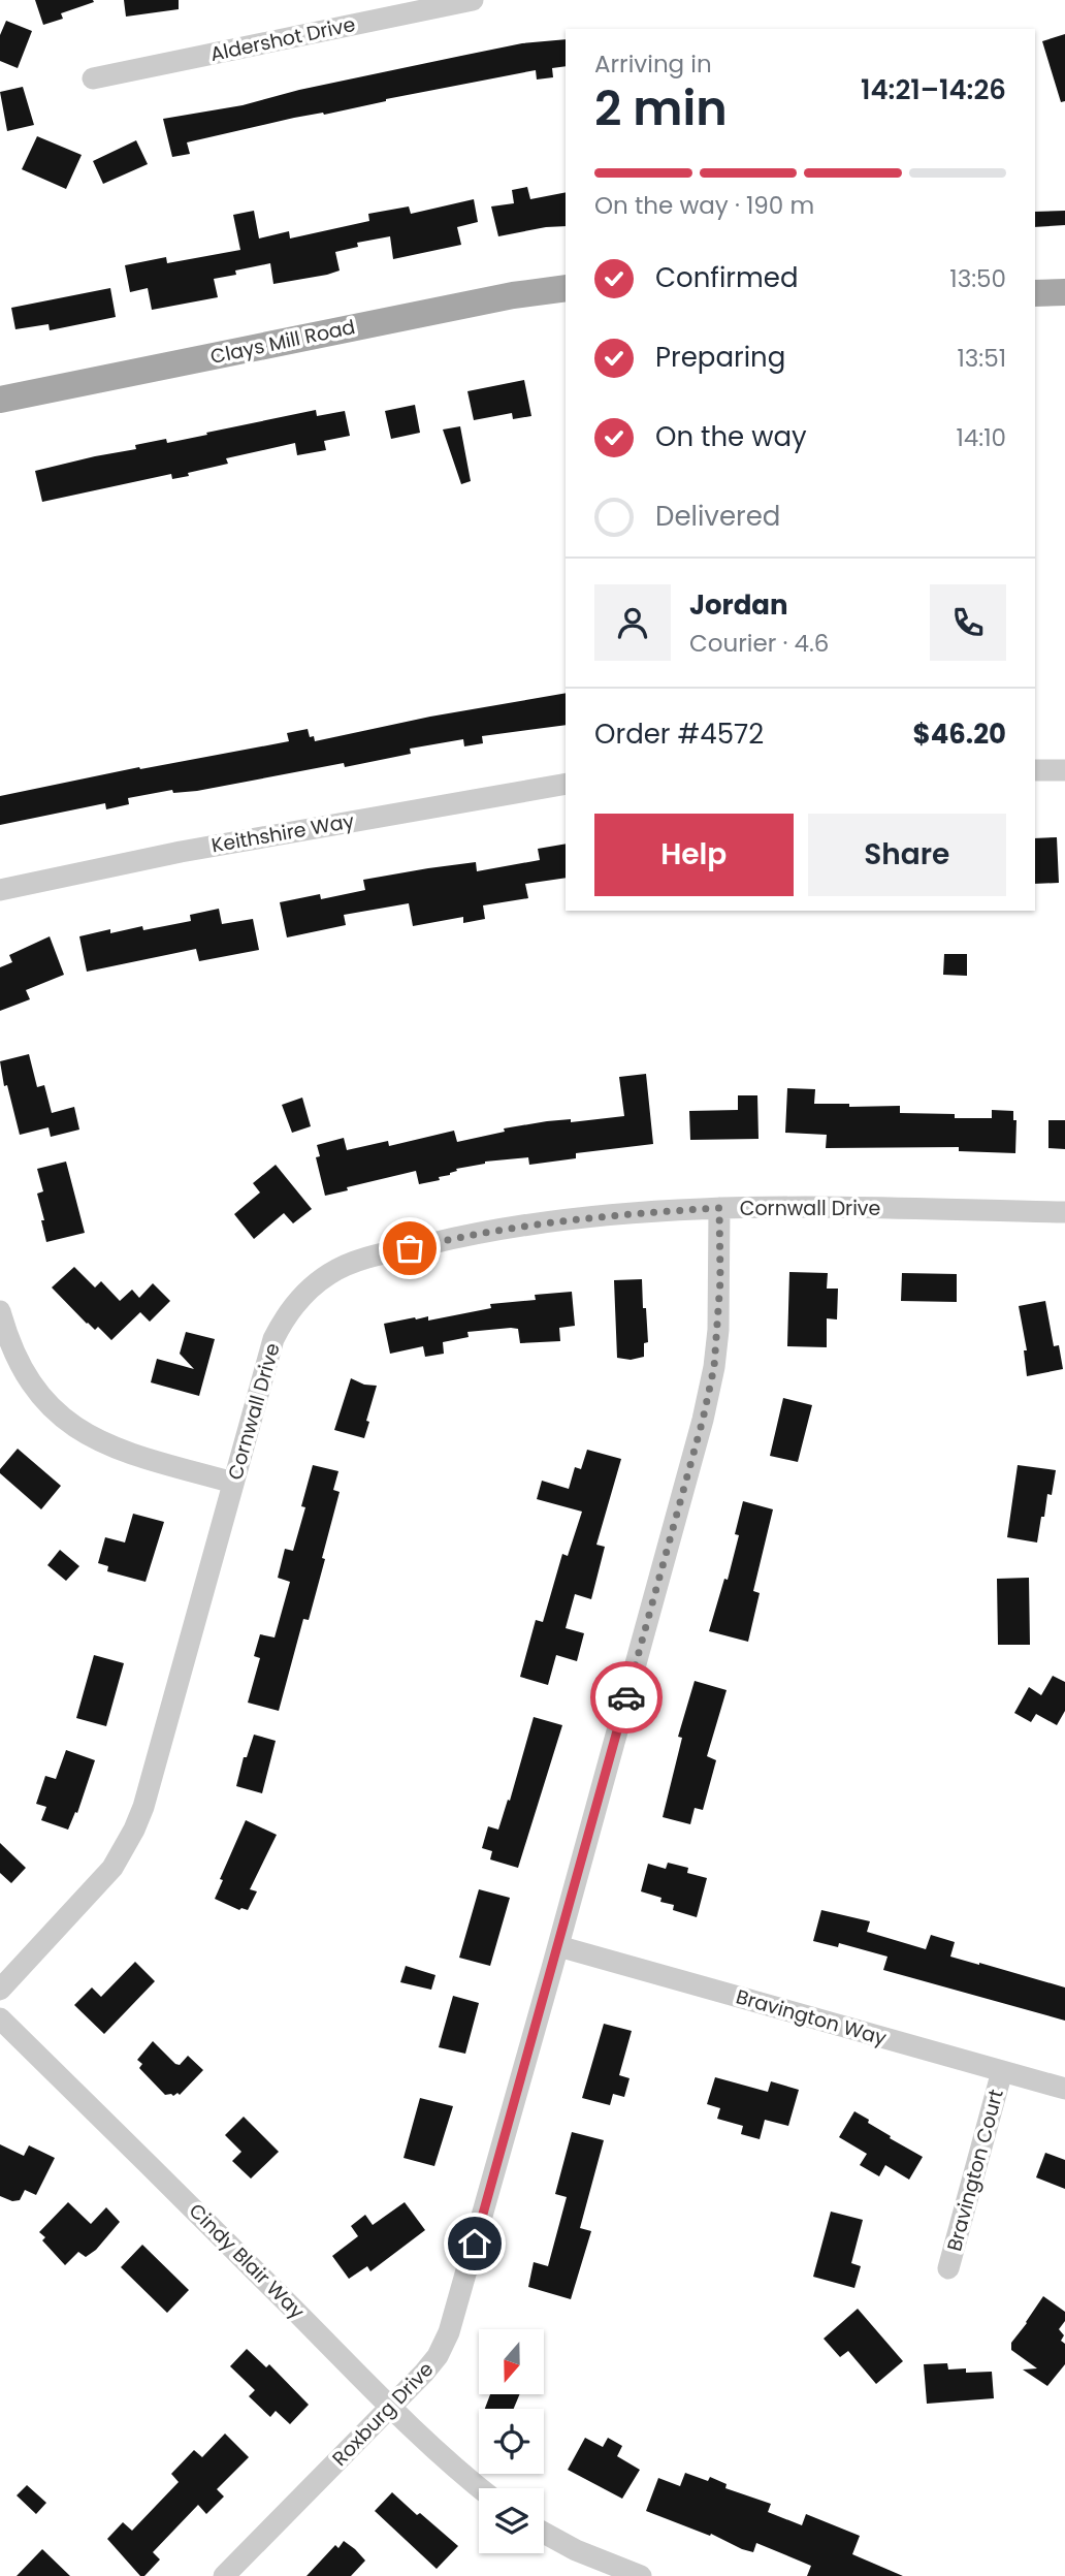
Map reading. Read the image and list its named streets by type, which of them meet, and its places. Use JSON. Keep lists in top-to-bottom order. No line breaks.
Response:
{"streets":{"main road":["Clays Mill Road"],"street":["Aldershot Drive","Keithshire Way","Cornwall Drive","Bravington Way","Bravington Court","Cindy Blair Way","Roxburg Drive"]},"crossings":[["Cornwall Drive","Roxburg Drive"],["Bravington Way","Bravington Court"],["Bravington Way","Roxburg Drive"],["Cindy Blair Way","Roxburg Drive"]],"north":"bottom","page":{"heading":["2 min","Arriving in","14:21–14:26"],"panel":["Jordan","Courier · 4.6","Order #4572","$46.20"],"bar":"On the way · 190 m","list":[["Confirmed","13:50"],["Preparing","13:51"],["On the way","14:10"],"Delivered"],"buttons":["Help","Share"]}}
